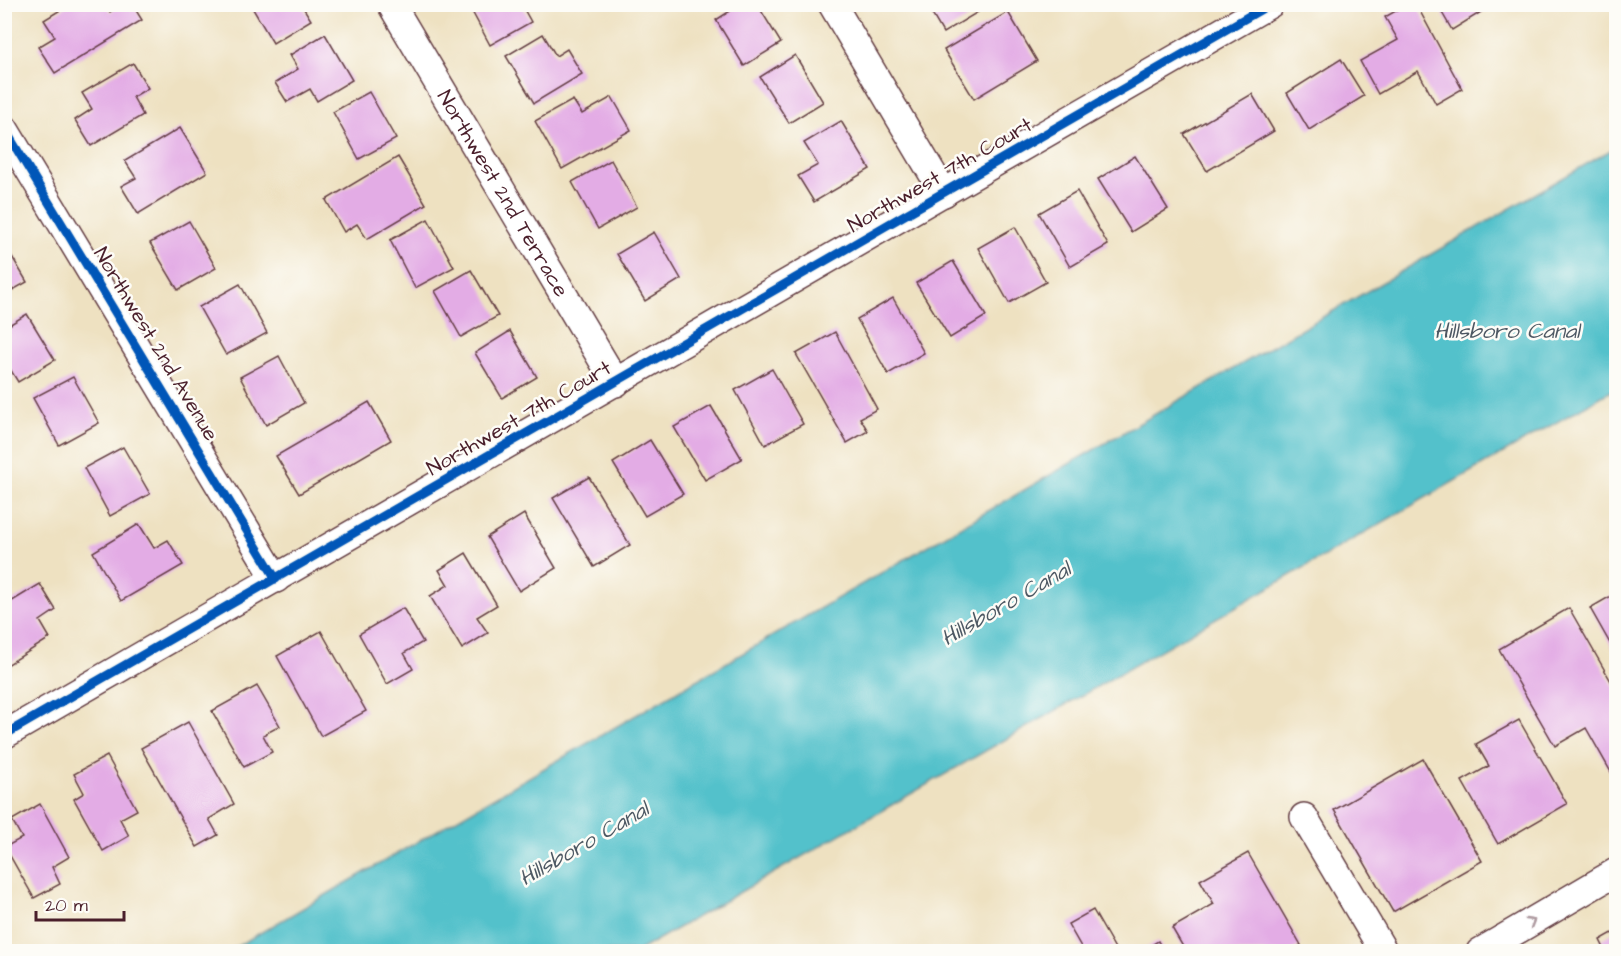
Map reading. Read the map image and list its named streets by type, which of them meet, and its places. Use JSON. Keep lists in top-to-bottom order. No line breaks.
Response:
{"streets":{"street":["Northwest 7th Court","Northwest 2nd Terrace","Northwest 2nd Avenue"]},"crossings":[["Northwest 7th Court","Northwest 2nd Terrace"],["Northwest 7th Court","Northwest 2nd Avenue"]],"water":["Hillsboro Canal"],"scale_bar":"20 m"}
